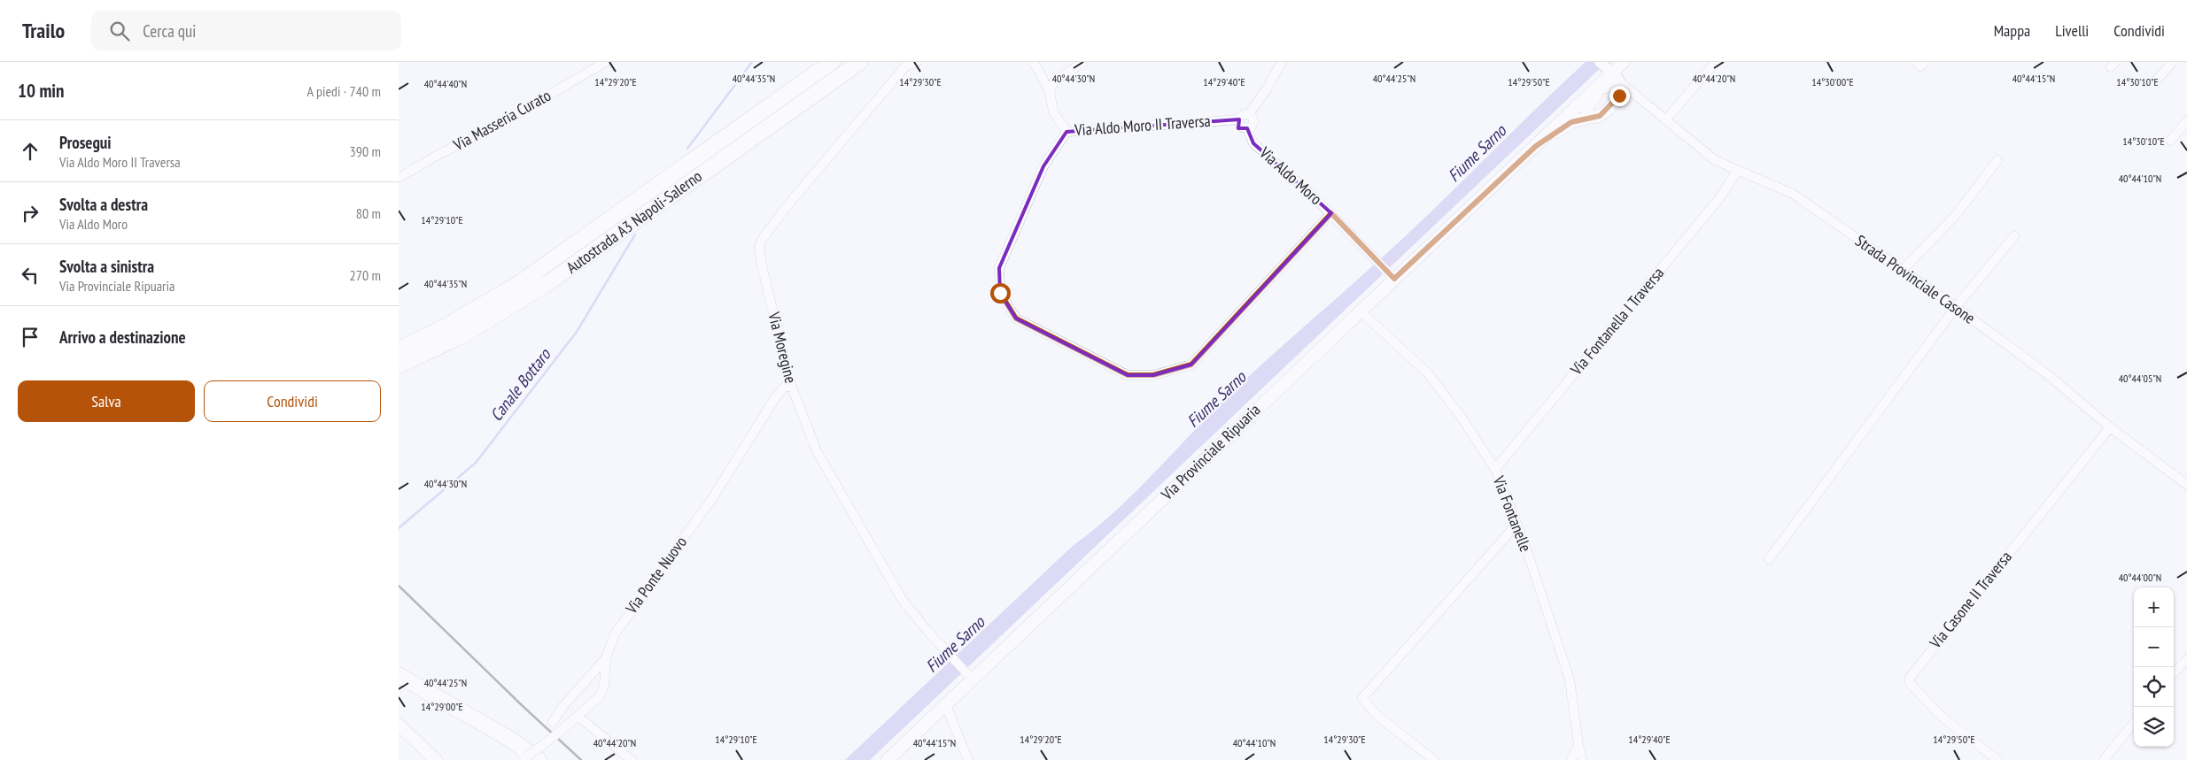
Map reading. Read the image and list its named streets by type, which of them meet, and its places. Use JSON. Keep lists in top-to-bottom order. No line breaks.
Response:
{"streets":{"highway":["Autostrada A3 Napoli-Salerno"],"main road":["Via Provinciale Ripuaria"],"street":["Via Masseria Curato","Via Aldo Moro II Traversa","Via Aldo Moro","Strada Provinciale Casone","Via Fontanella I Traversa","Via Moregine","Via Fontanelle","Via Ponte Nuovo","Via Casone II Traversa"]},"crossings":[["Via Aldo Moro II Traversa","Via Aldo Moro"],["Via Aldo Moro","Via Provinciale Ripuaria"],["Strada Provinciale Casone","Via Fontanella I Traversa"],["Strada Provinciale Casone","Via Provinciale Ripuaria"],["Strada Provinciale Casone","Via Casone II Traversa"],["Via Fontanella I Traversa","Via Fontanelle"],["Via Moregine","Via Provinciale Ripuaria"],["Via Moregine","Via Ponte Nuovo"],["Via Provinciale Ripuaria","Via Fontanelle"]],"water":["Fiume Sarno","Canale Bottaro"],"page":{"header":"Trailo","search":"Cerca qui","nav":["Mappa","Livelli","Condividi"],"heading":["10 min","A piedi · 740 m"],"list":[["Prosegui","Via Aldo Moro II Traversa","390 m"],["Svolta a destra","Via Aldo Moro","80 m"],["Svolta a sinistra","Via Provinciale Ripuaria","270 m"],"Arrivo a destinazione"],"buttons":["Salva","Condividi"],"map_buttons":["+","−"]},"coordinates":["40°44'35\"N","40°44'30\"N","40°44'25\"N","40°44'20\"N","40°44'15\"N","14°29'20\"E","14°29'30\"E","14°29'40\"E","14°29'50\"E","14°30'00\"E","14°30'10\"E","40°44'40\"N","40°44'10\"N","14°29'10\"E","40°44'05\"N","40°44'00\"N","14°29'00\"E"]}
